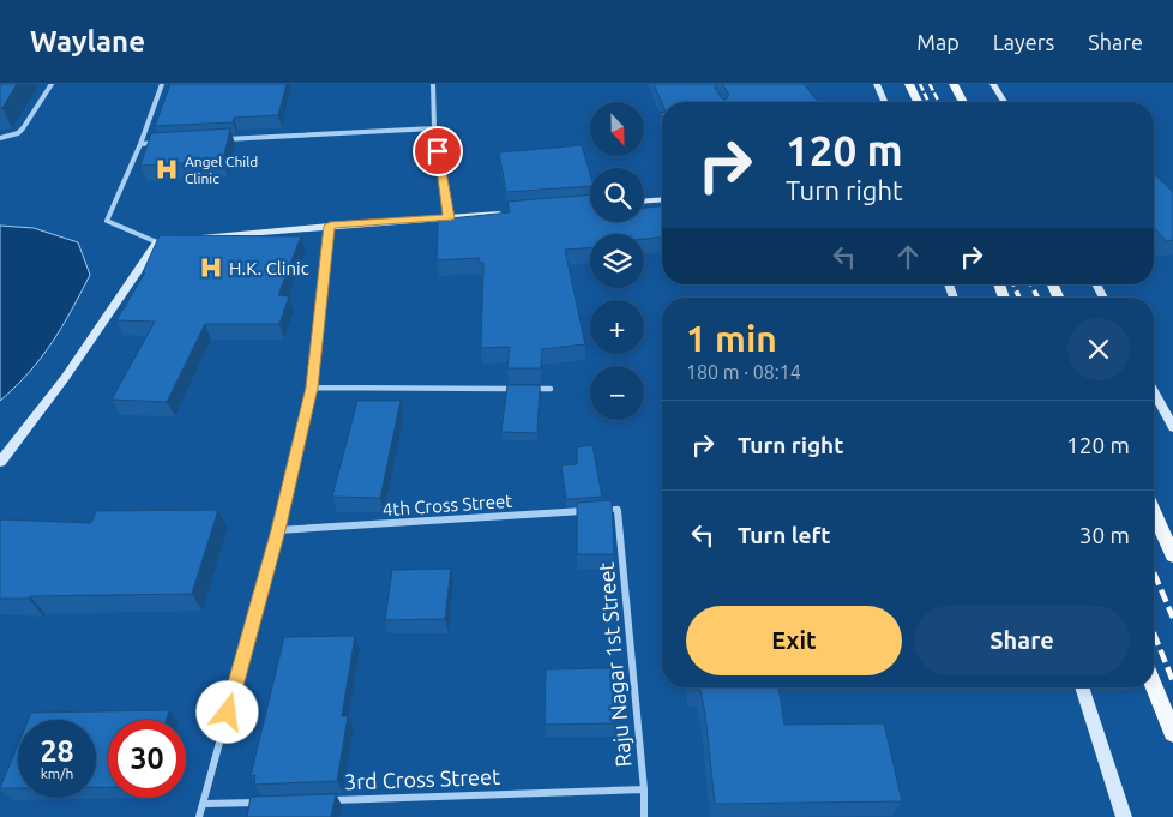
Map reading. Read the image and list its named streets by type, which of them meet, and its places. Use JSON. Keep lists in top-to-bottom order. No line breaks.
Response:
{"streets":{"street":["4th Cross Street","Raju Nagar 1st Street","3rd Cross Street"]},"crossings":[["4th Cross Street","Raju Nagar 1st Street"],["Raju Nagar 1st Street","3rd Cross Street"]],"places":{"hospital":["Angel Child Clinic","H.K. Clinic"]},"north":"bottom","page":{"header":"Waylane","nav":["Map","Layers","Share"],"map_buttons":["+","−"],"turn":["120 m","Turn right"],"heading":["1 min","180 m · 08:14"],"list":[{"name":"Turn right","value":"120 m"},{"name":"Turn left","value":"30 m"}],"buttons":["Exit","Share"],"speed":"28 km/h","limit":"30"}}
